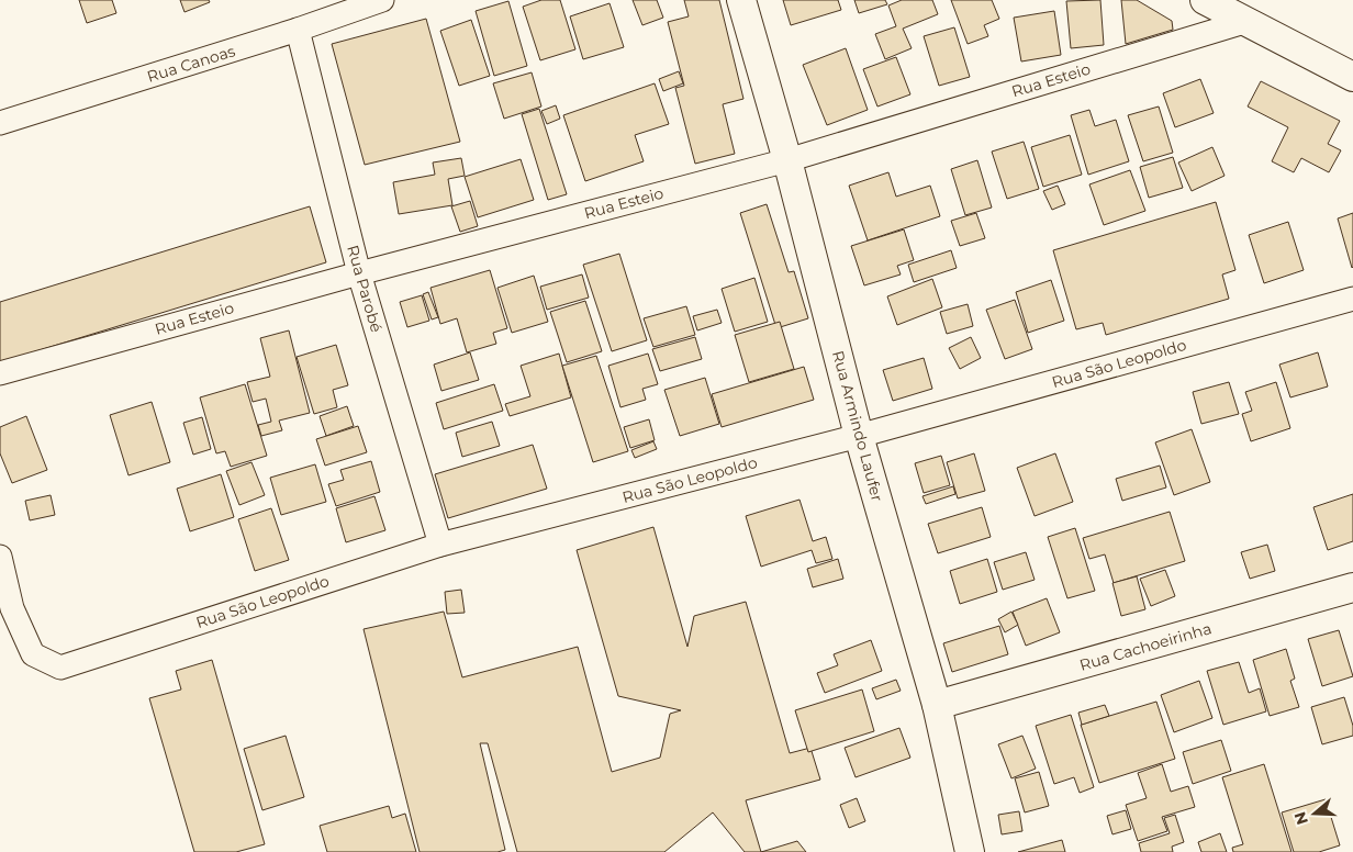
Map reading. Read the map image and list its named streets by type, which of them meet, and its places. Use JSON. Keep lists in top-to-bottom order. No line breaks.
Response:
{"streets":{"street":["Rua Canoas","Rua Esteio","Rua Parobé","Rua São Leopoldo","Rua Armindo Laufer","Rua Cachoeirinha"]},"crossings":[["Rua Canoas","Rua Parobé"],["Rua Esteio","Rua Parobé"],["Rua Esteio","Rua Armindo Laufer"],["Rua Parobé","Rua São Leopoldo"],["Rua São Leopoldo","Rua Armindo Laufer"],["Rua Armindo Laufer","Rua Cachoeirinha"]],"north":"left"}
